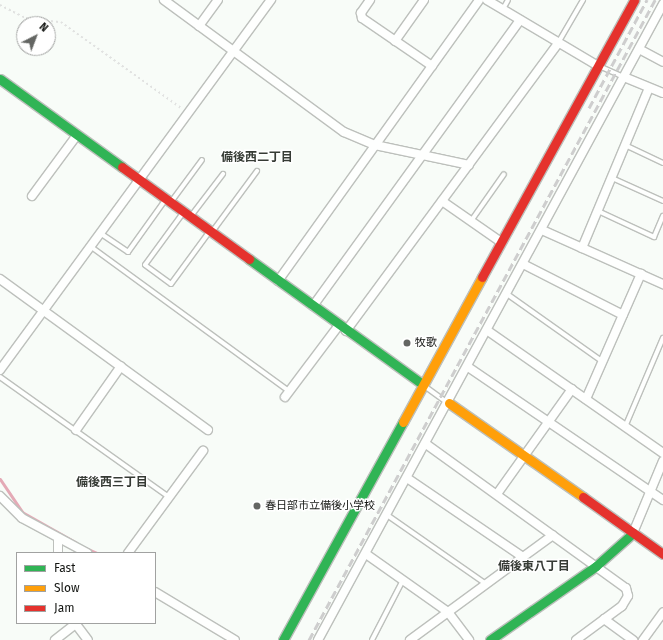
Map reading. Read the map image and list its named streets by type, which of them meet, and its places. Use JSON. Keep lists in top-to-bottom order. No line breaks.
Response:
{"districts":["備後西二丁目","備後西三丁目","備後東八丁目"],"places":["牧歌","春日部市立備後小学校"],"legend":["Fast","Slow","Jam"],"north":"top right"}
